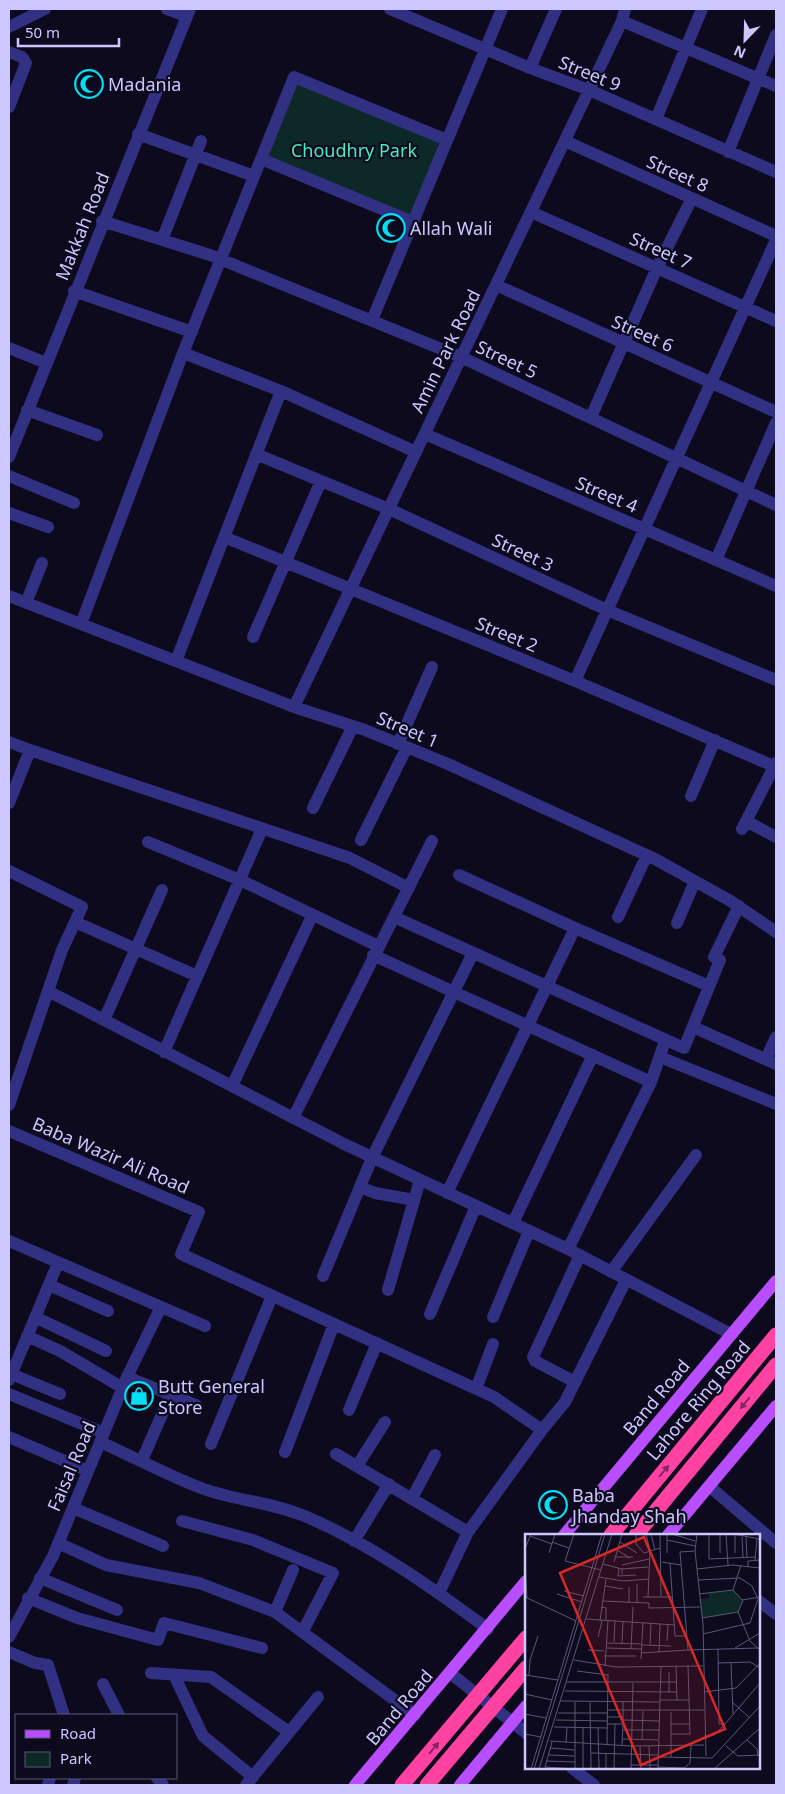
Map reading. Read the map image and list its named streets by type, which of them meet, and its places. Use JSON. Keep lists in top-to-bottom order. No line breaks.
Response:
{"streets":{"highway":["Lahore Ring Road"],"main road":["Band Road"],"street":["Street 9","Street 8","Makkah Road","Street 7","Street 6","Amin Park Road","Street 5","Street 4","Street 3","Street 2","Street 1","Baba Wazir Ali Road","Faisal Road"]},"crossings":[["Street 9","Amin Park Road"],["Street 8","Amin Park Road"],["Makkah Road","Street 5"],["Street 7","Amin Park Road"],["Street 6","Amin Park Road"],["Amin Park Road","Street 5"],["Amin Park Road","Street 4"],["Amin Park Road","Street 3"],["Amin Park Road","Street 2"],["Amin Park Road","Street 1"]],"parks":["Choudhry Park"],"places":{"mosque":["Madania","Allah Wali","Baba Jhanday Shah"],"shop":["Butt General Store"]},"legend":["Road","Park"],"scale_bar":"50 m","north":"bottom left"}
